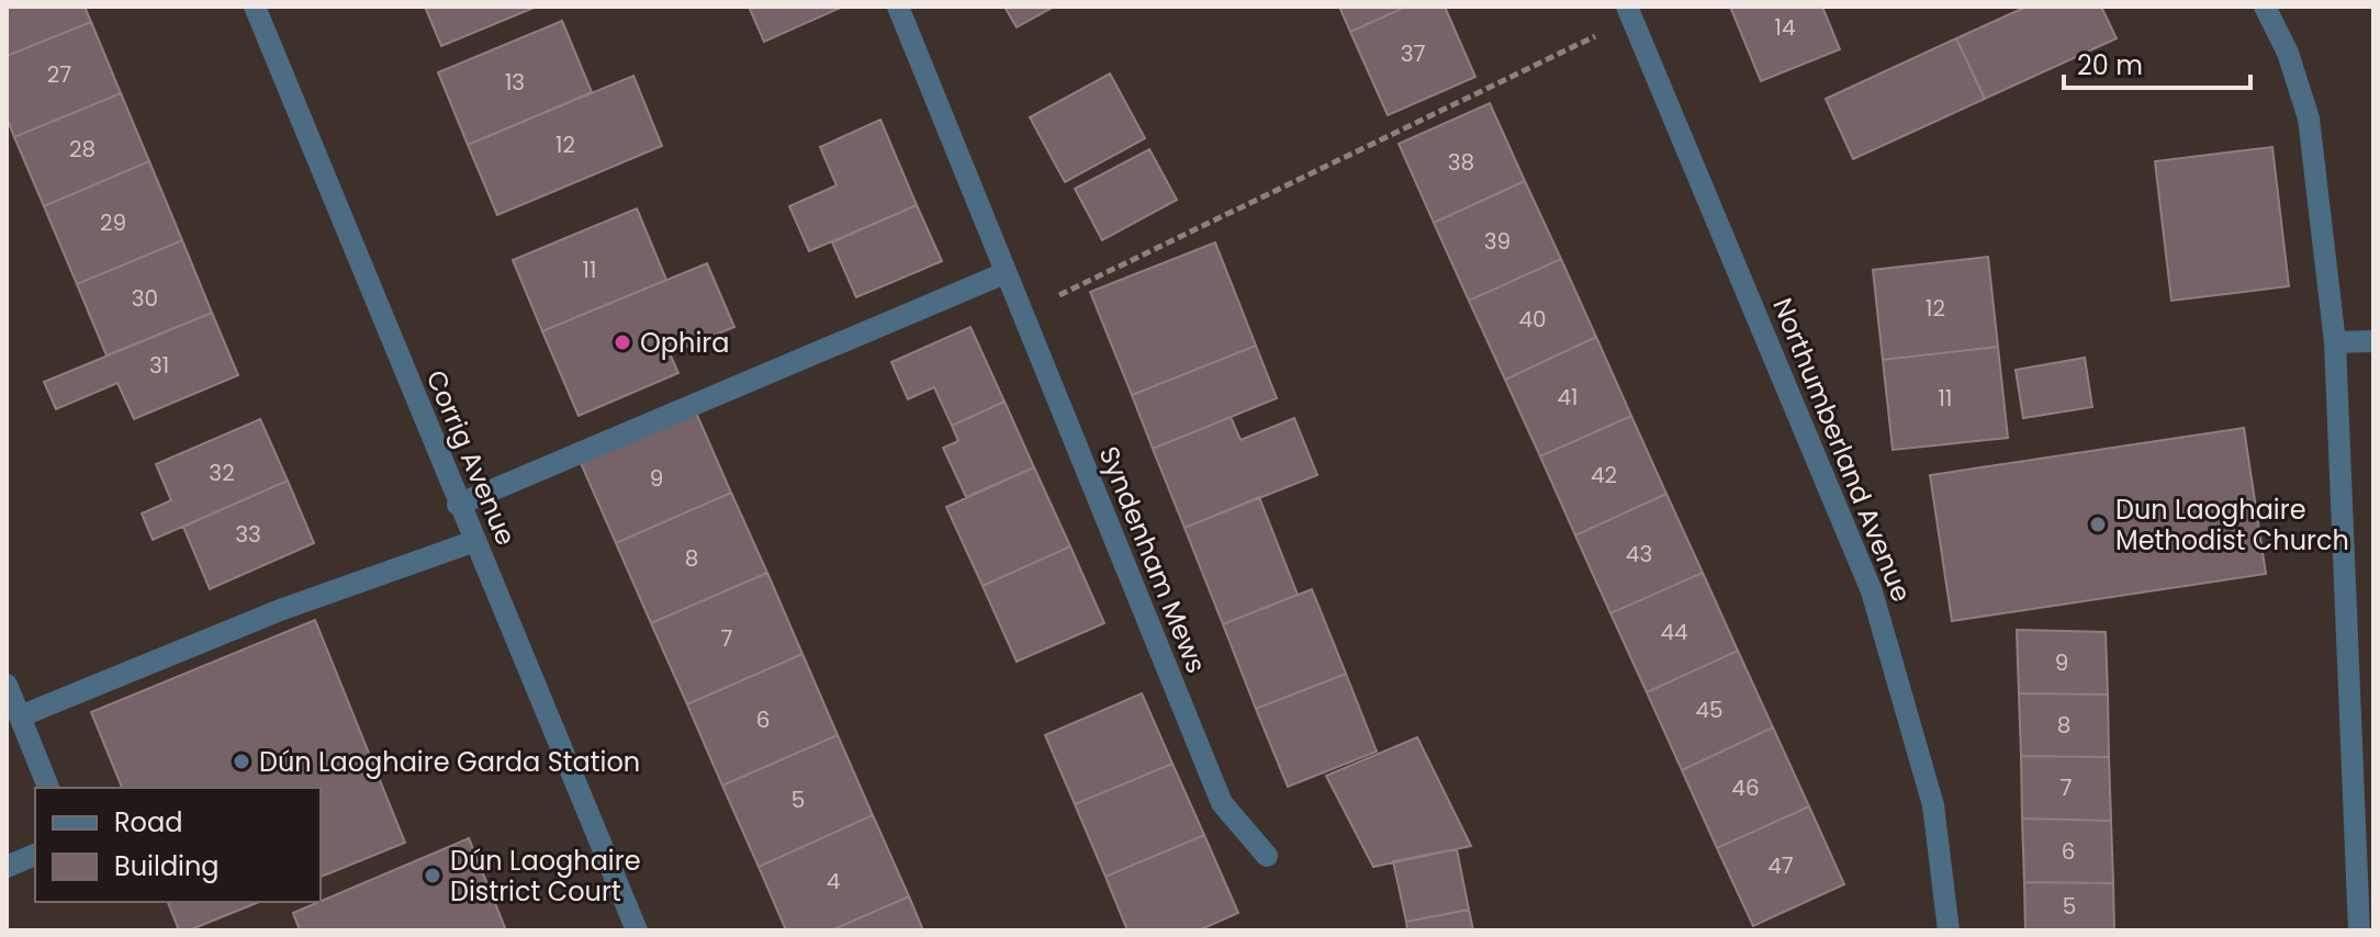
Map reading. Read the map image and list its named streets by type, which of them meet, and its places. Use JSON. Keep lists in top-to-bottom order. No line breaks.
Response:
{"streets":{"street":["Northumberland Avenue","Corrig Avenue","Syndenham Mews"]},"places":["Ophira","Dun Laoghaire Methodist Church","Dún Laoghaire Garda Station","Dún Laoghaire District Court"],"house_numbers":["14","37","27","13","12","28","38","29","39","11","30","12","40","31","41","11","32","42","9","33","43","8","44","7","9","45","6","8","46","7","5","6","47","4","5"],"legend":["Road","Building"],"scale_bar":"20 m"}
